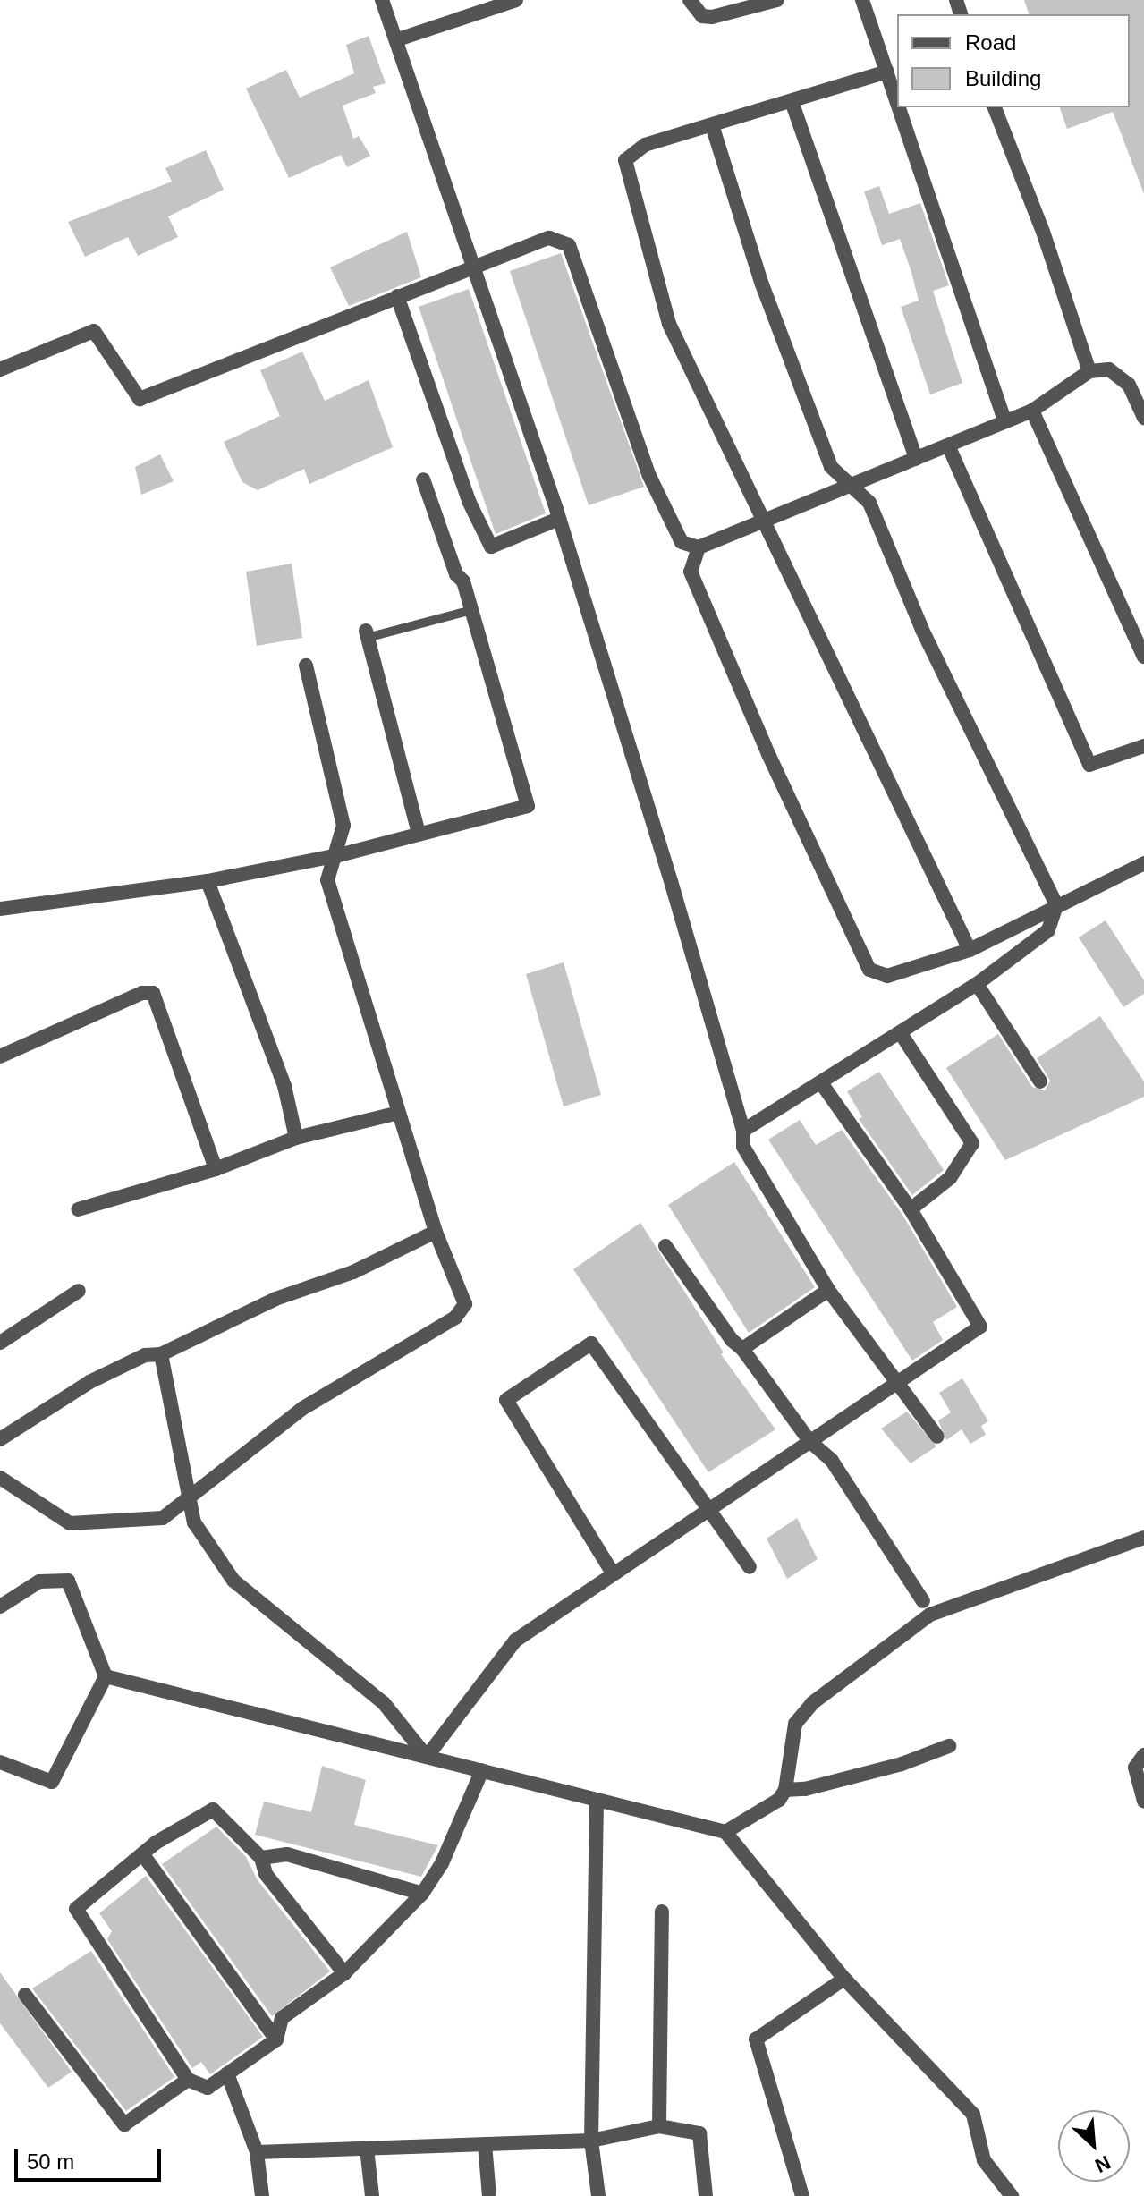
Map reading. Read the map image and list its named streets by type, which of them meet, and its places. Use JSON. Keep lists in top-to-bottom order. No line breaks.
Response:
{"legend":["Road","Building"],"scale_bar":"50 m","north":"bottom right"}
